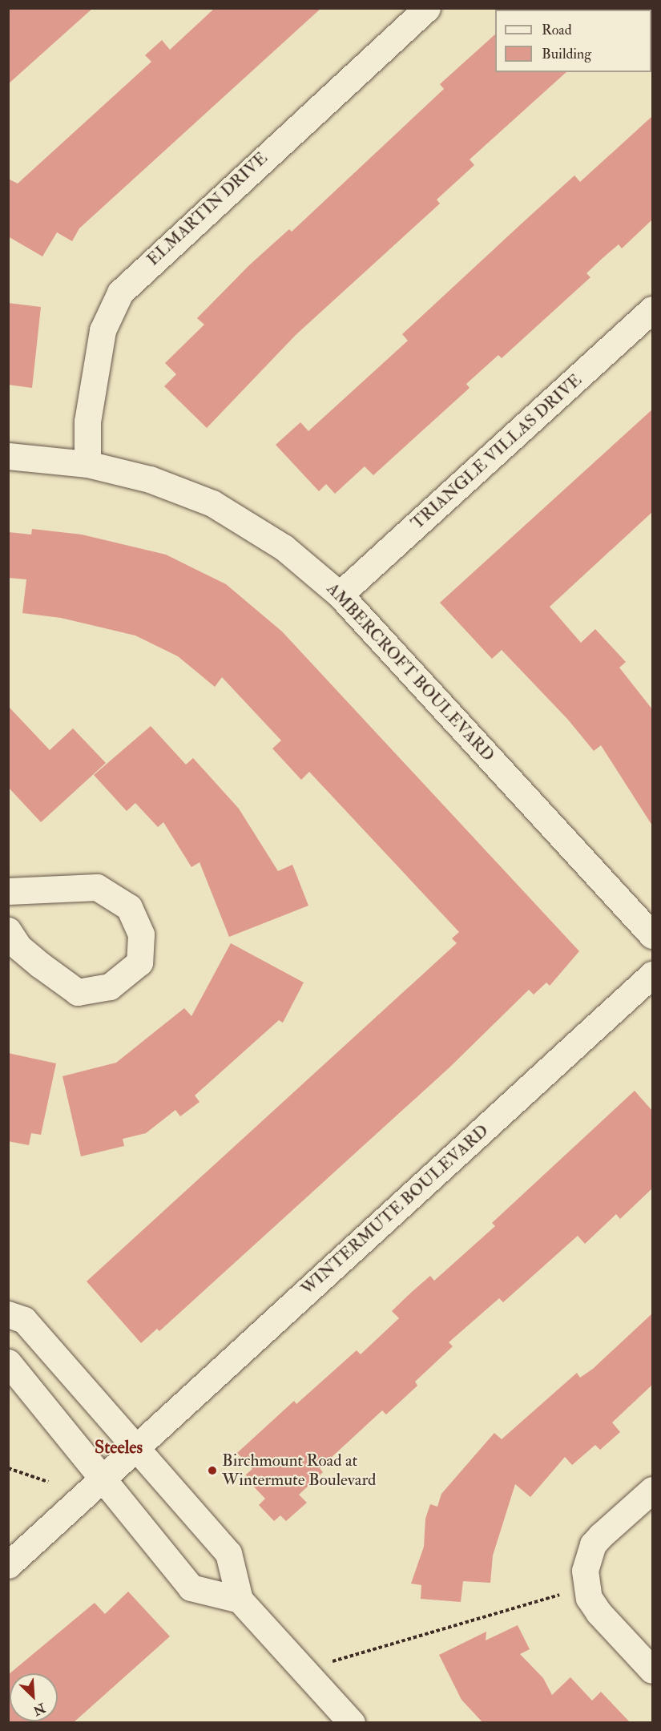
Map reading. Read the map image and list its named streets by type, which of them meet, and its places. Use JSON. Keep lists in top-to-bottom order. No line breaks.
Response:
{"streets":{"street":["ELMARTIN DRIVE","TRIANGLE VILLAS DRIVE","AMBERCROFT BOULEVARD","WINTERMUTE BOULEVARD"]},"crossings":[["ELMARTIN DRIVE","AMBERCROFT BOULEVARD"],["TRIANGLE VILLAS DRIVE","AMBERCROFT BOULEVARD"]],"districts":["Steeles"],"places":["Birchmount Road at Wintermute Boulevard"],"legend":["Road","Building"],"north":"bottom right"}
